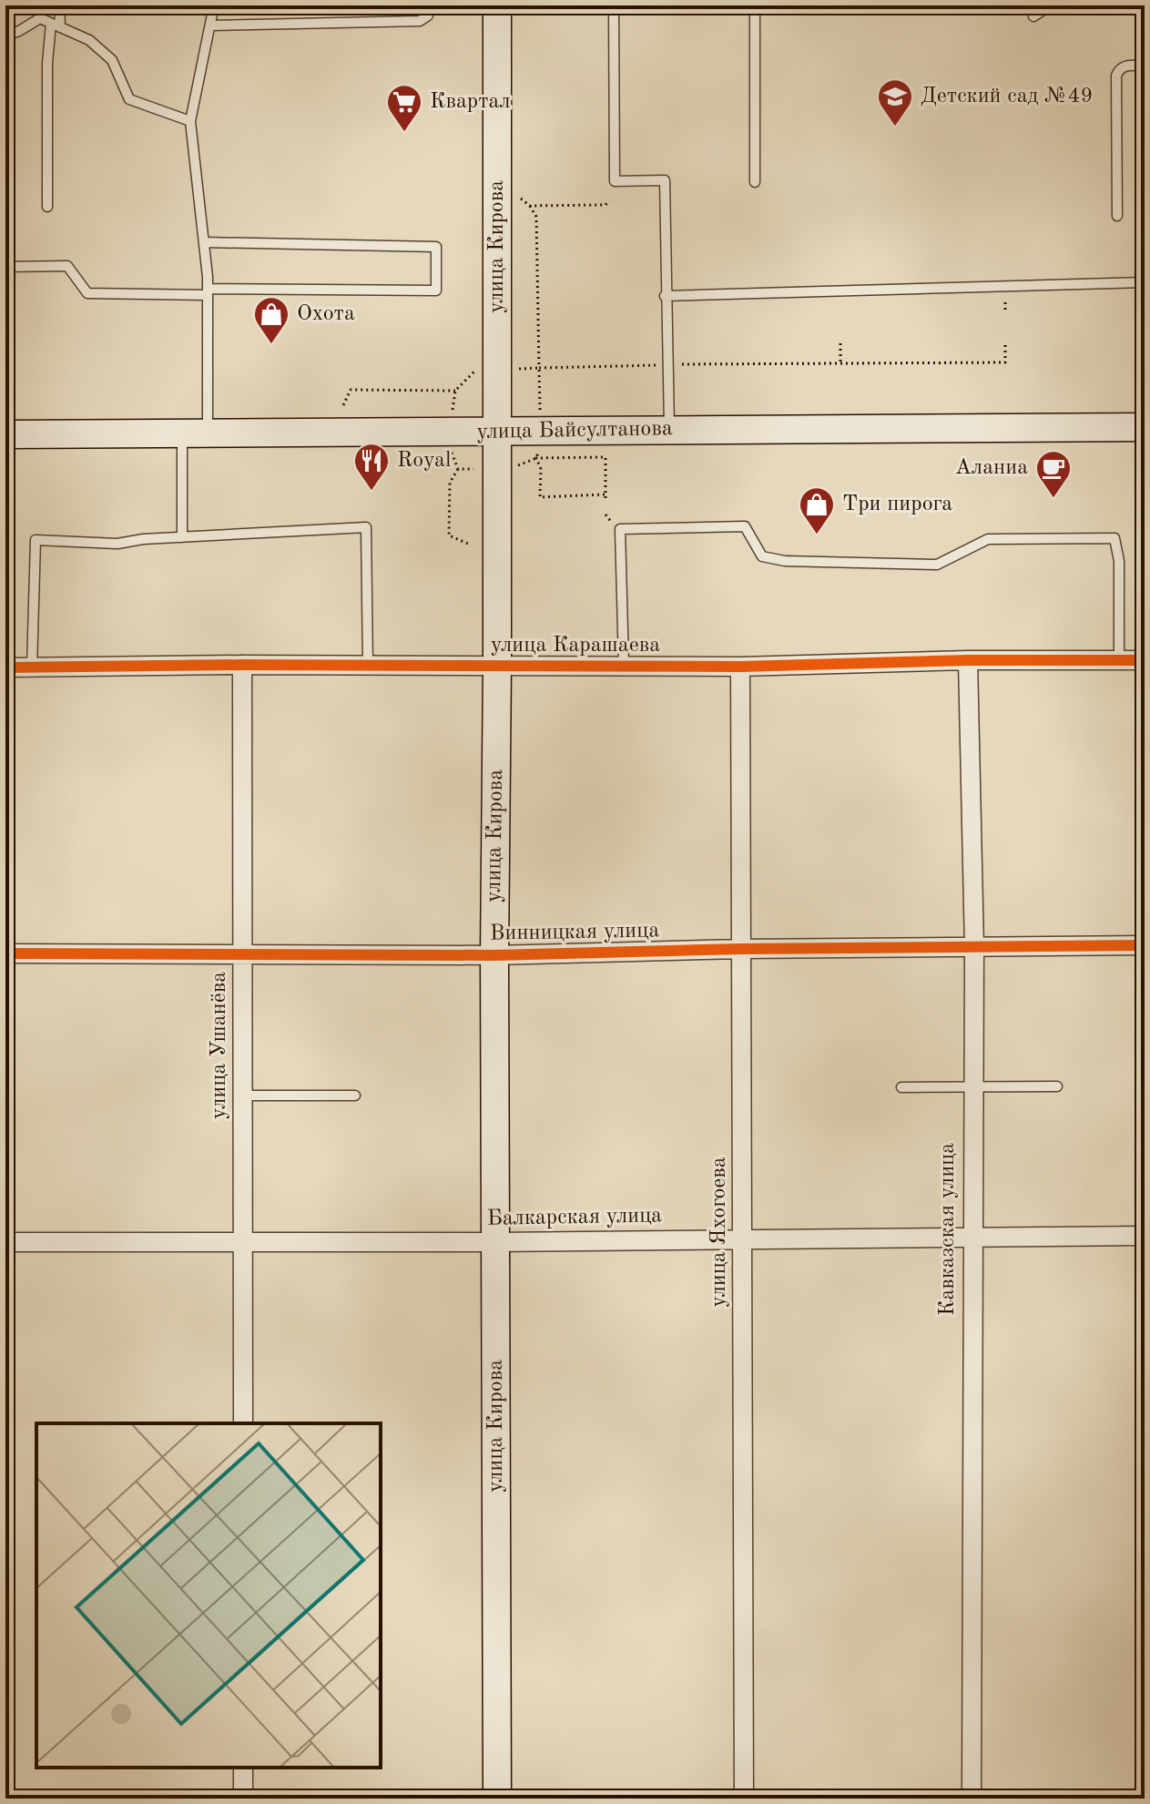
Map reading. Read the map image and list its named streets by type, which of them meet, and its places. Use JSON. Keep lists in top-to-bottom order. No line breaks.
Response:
{"streets":{"main road":["улица Кирова","улица Байсултанова"],"street":["улица Карашаева","Винницкая улица","улица Ушанёва","Балкарская улица","Кавказская улица","улица Яхогоева"]},"crossings":[["улица Кирова","улица Байсултанова"],["улица Кирова","улица Карашаева"],["улица Кирова","Винницкая улица"],["улица Кирова","Балкарская улица"],["улица Карашаева","улица Ушанёва"],["улица Карашаева","Кавказская улица"],["улица Карашаева","улица Яхогоева"],["Винницкая улица","улица Ушанёва"],["Винницкая улица","Кавказская улица"],["Винницкая улица","улица Яхогоева"],["улица Ушанёва","Балкарская улица"],["Балкарская улица","Кавказская улица"],["Балкарская улица","улица Яхогоева"]],"places":{"school or university":["Детский сад №49"],"supermarket":["Квартал"],"shop":["Охота","Три пирога"],"restaurant":["Royal"],"cafe":["Аланиа"]}}
